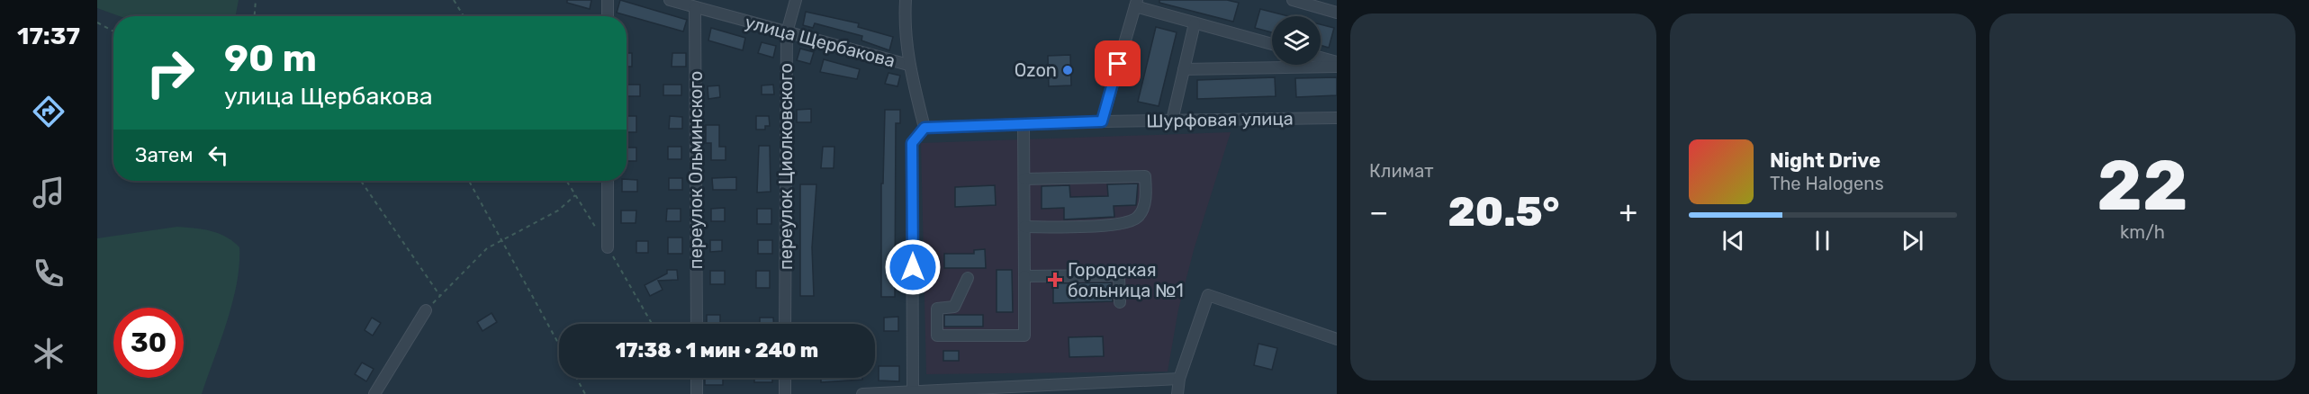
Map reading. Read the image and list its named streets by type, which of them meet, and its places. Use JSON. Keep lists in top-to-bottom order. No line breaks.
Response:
{"streets":{"street":["улица Щербакова","Шурфовая улица","переулок Циолковского","переулок Ольминского"]},"crossings":[["улица Щербакова","переулок Циолковского"],["улица Щербакова","переулок Ольминского"]],"places":{"other":["Ozon"],"health":["Городская больница №1"]},"page":{"tabs":"17:37","tile":["Климат",["22","km/h"]],"turn":["90 m","улица Щербакова"],"then":"Затем","song":["Night Drive","The Halogens"],"heat":["−","20.5°","+"],"limit":"30","trip":"17:38 · 1 мин · 240 m"}}
